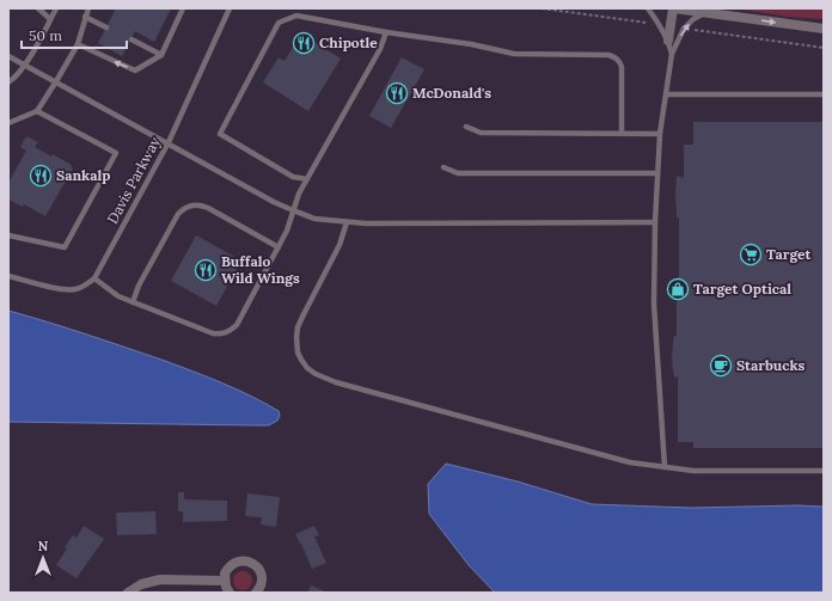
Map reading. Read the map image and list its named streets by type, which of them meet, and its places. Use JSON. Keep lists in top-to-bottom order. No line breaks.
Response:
{"streets":{"lane":["Davis Parkway"]},"places":{"restaurant":["Chipotle","McDonald's","Sankalp","Buffalo Wild Wings"],"supermarket":["Target"],"shop":["Target Optical"],"cafe":["Starbucks"]},"scale_bar":"50 m","north":"top"}
